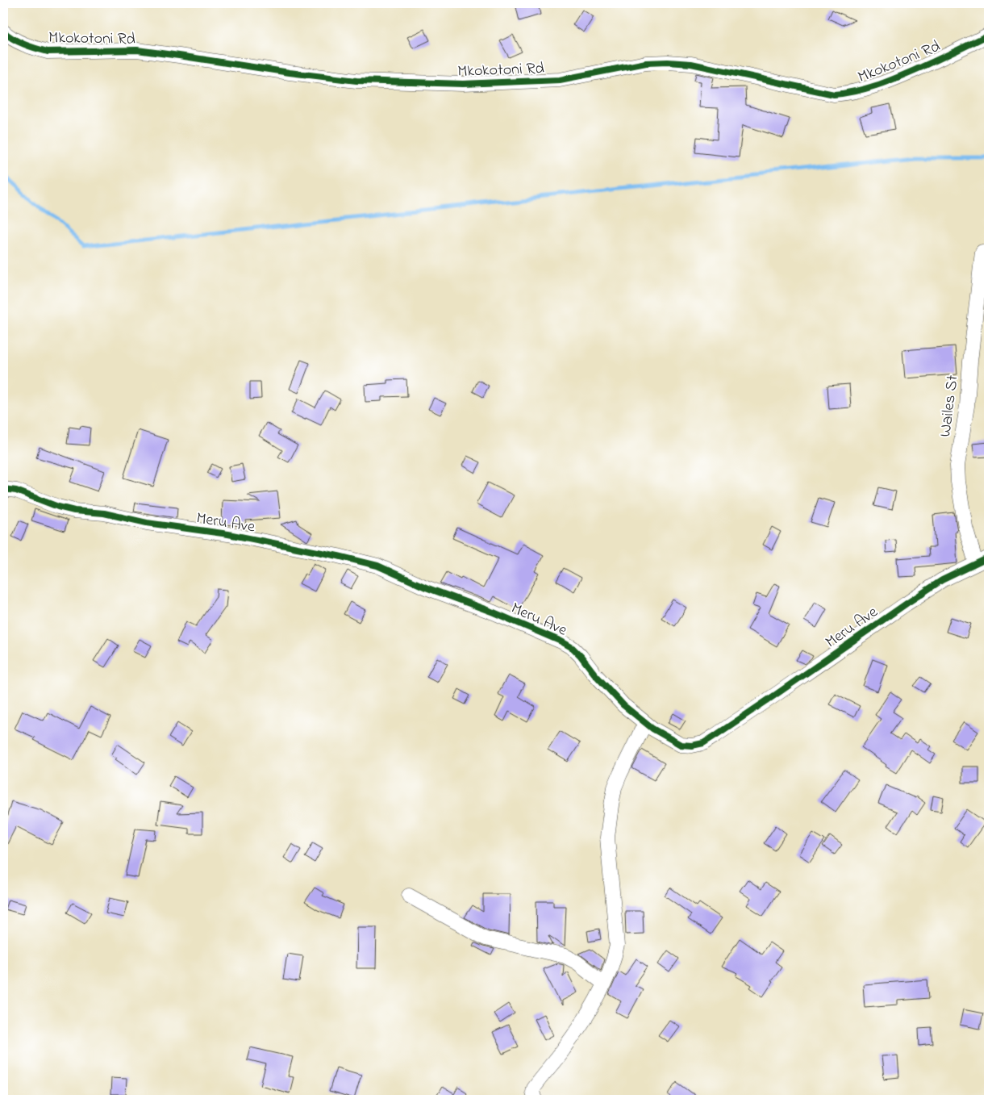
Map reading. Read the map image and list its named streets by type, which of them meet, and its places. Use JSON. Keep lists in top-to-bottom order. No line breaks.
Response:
{"streets":{"street":["Mkokotoni Rd","Wailes St","Meru Ave"]},"crossings":[["Wailes St","Meru Ave"]]}
